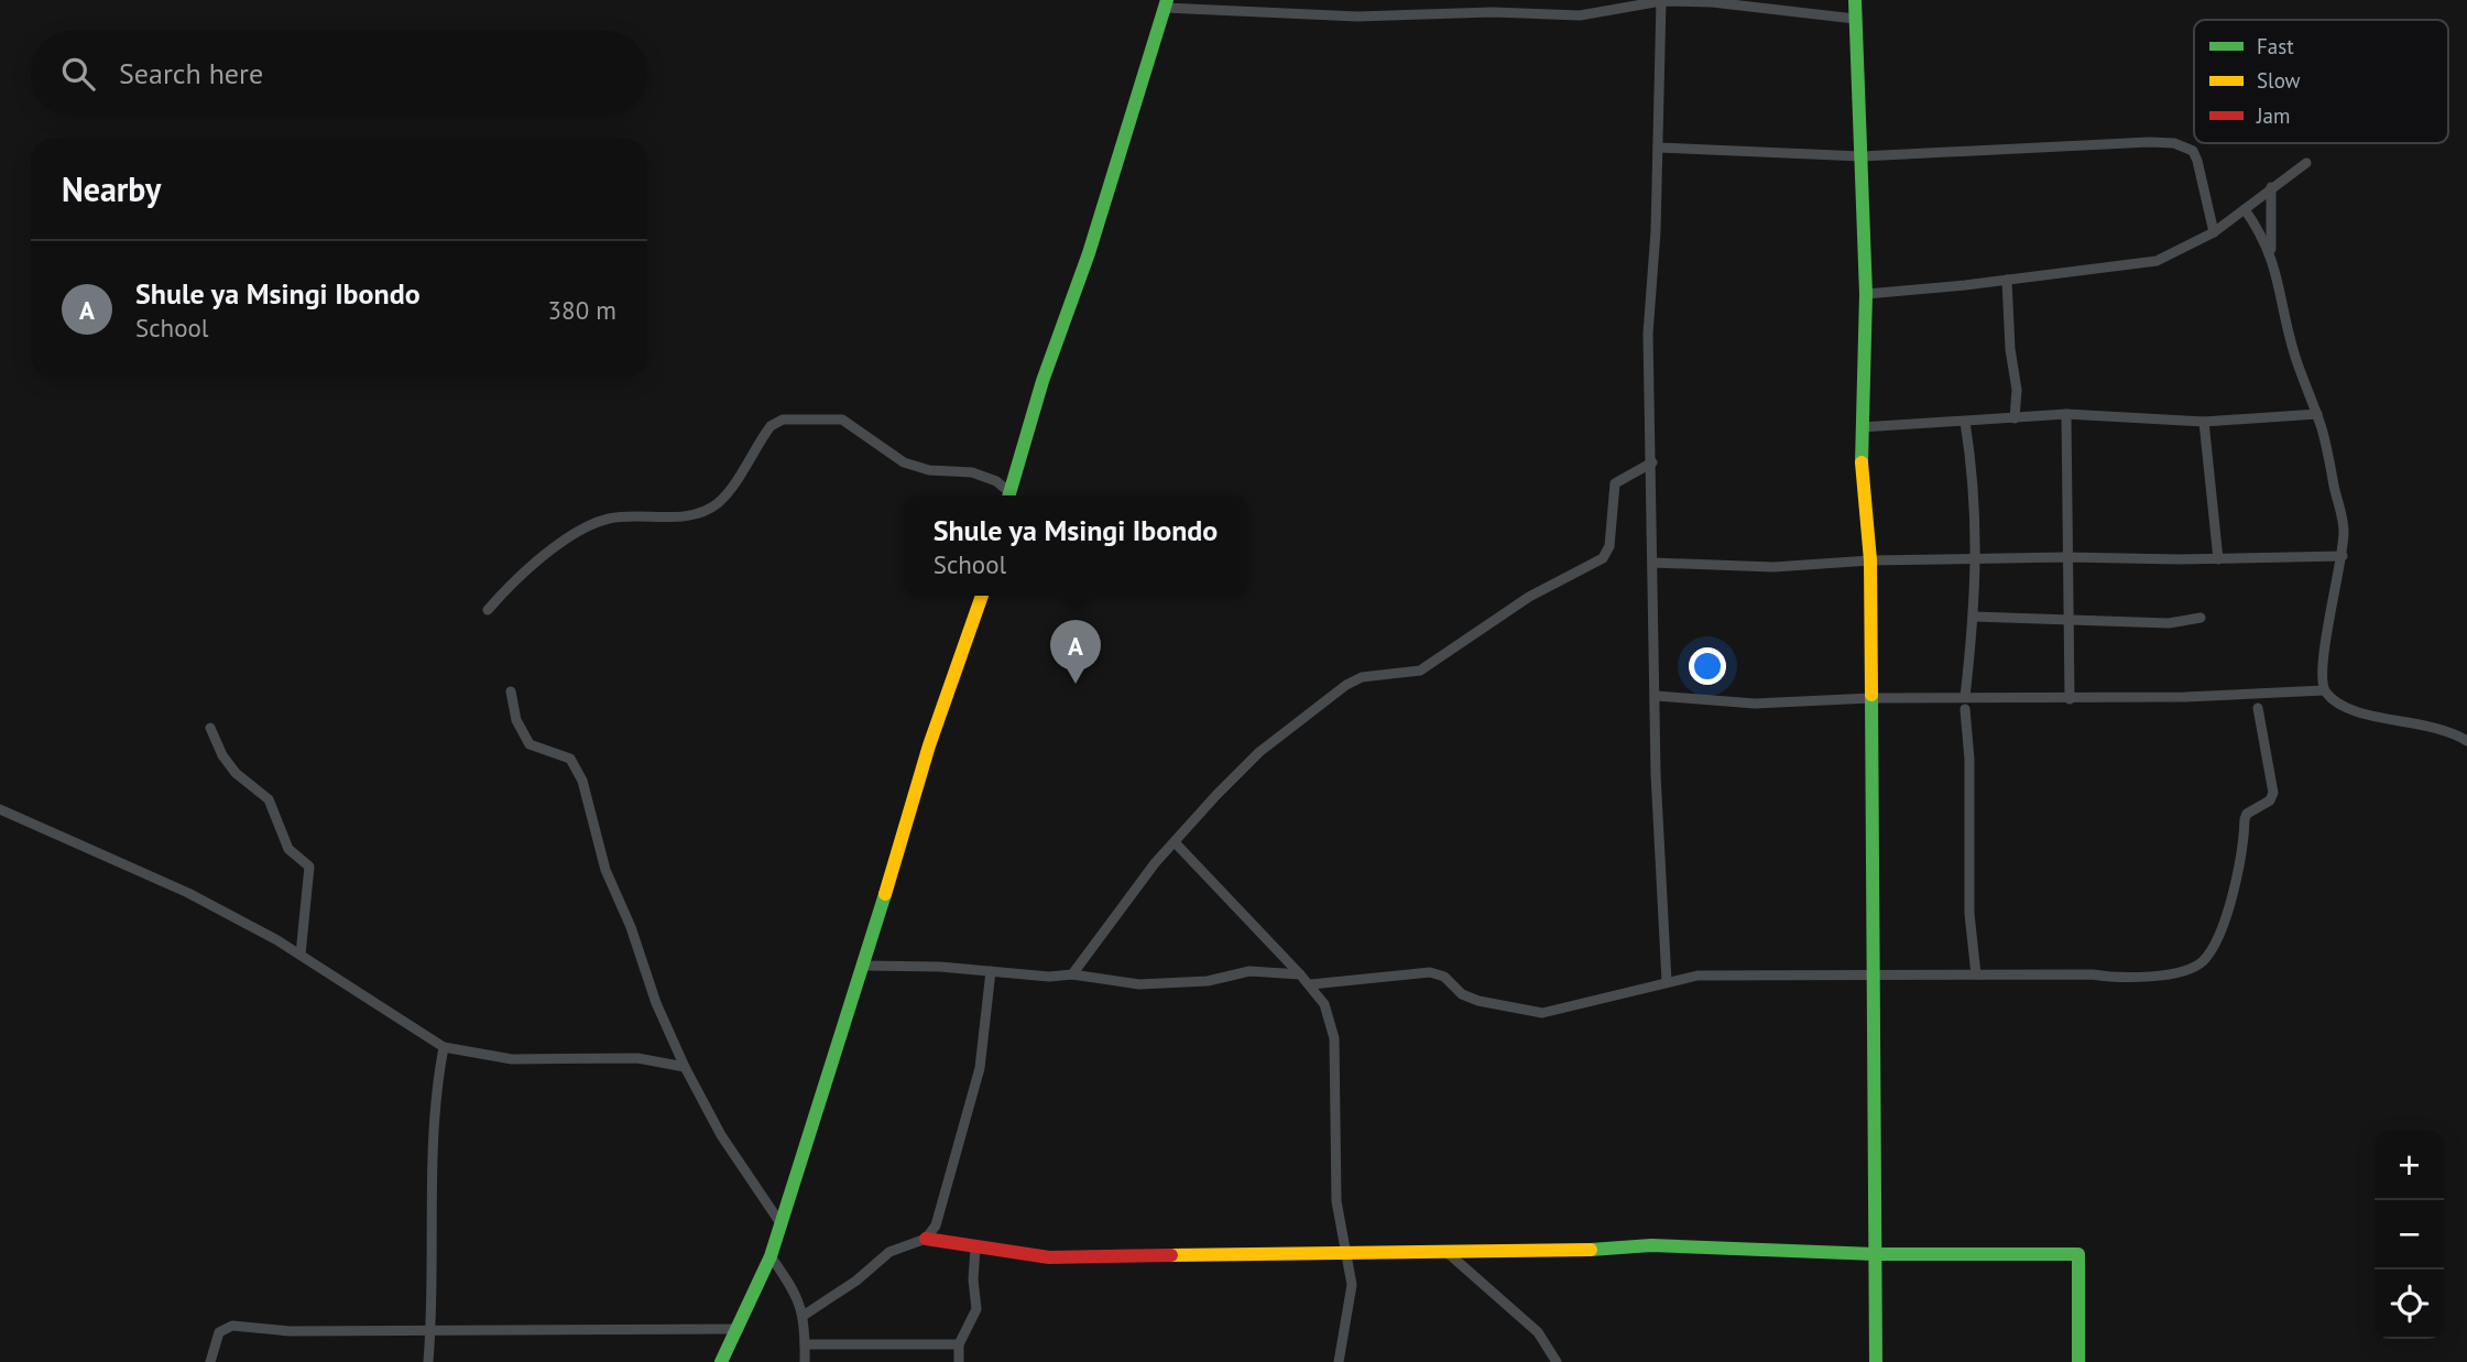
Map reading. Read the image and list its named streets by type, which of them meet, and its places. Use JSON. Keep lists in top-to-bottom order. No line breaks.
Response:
{"legend":["Fast","Slow","Jam"],"page":{"search":"Search here","heading":"Nearby","list":[{"mark":"A","name":"Shule ya Msingi Ibondo","note":"School","value":"380 m"}],"popup":["Shule ya Msingi Ibondo","School"],"pins":"A","map_buttons":["+","−"]}}
